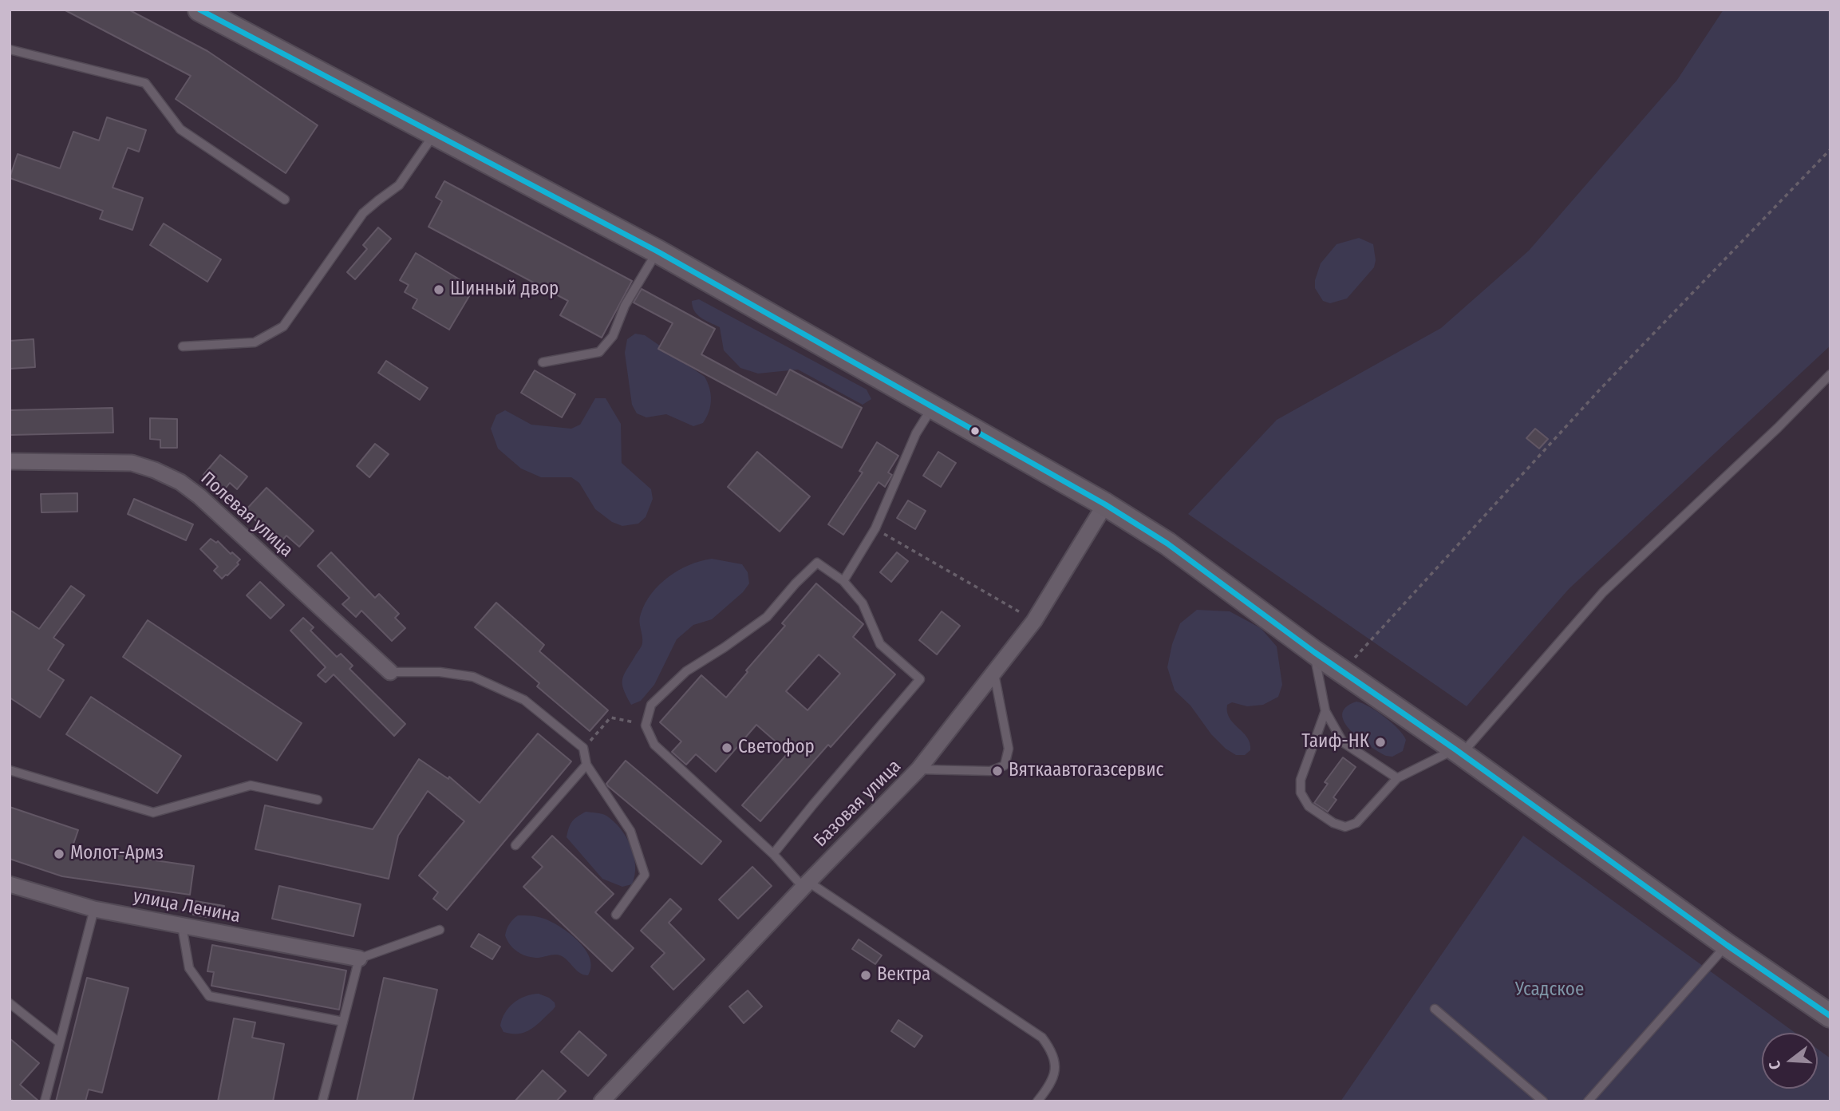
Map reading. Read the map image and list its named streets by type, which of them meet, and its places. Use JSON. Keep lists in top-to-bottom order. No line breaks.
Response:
{"streets":{"street":["Полевая улица","Базовая улица","улица Ленина"]},"parks":["Усадское"],"places":["Шинный двор","Таиф-НК","Светофор","Вяткаавтогазсервис","Молот-Армз","Вектра"],"north":"left"}
